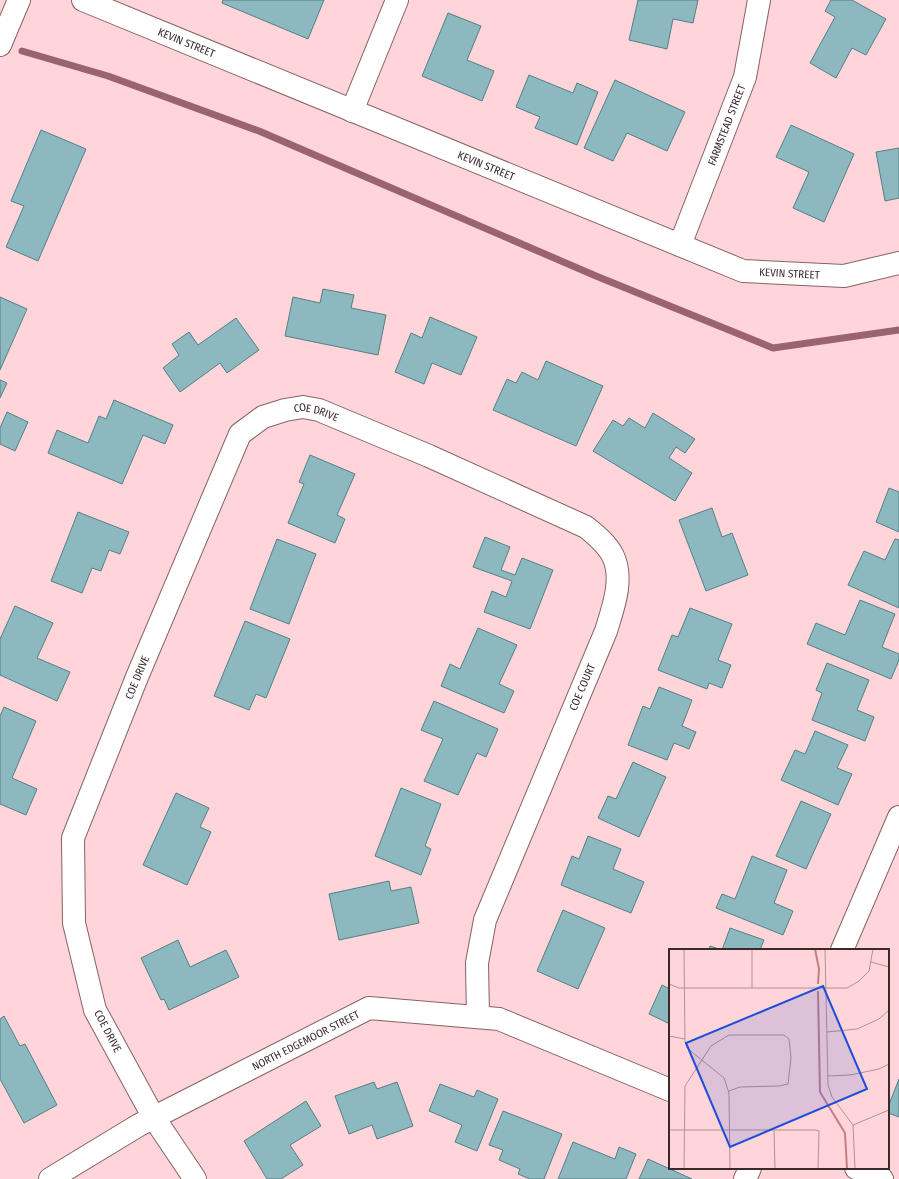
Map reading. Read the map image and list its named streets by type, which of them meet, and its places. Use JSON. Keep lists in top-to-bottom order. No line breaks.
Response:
{"streets":{"street":["KEVIN STREET","FARMSTEAD STREET","COE DRIVE","COE COURT","NORTH EDGEMOOR STREET"]},"crossings":[["KEVIN STREET","FARMSTEAD STREET"],["COE DRIVE","COE COURT"],["COE DRIVE","NORTH EDGEMOOR STREET"],["COE COURT","NORTH EDGEMOOR STREET"]]}
